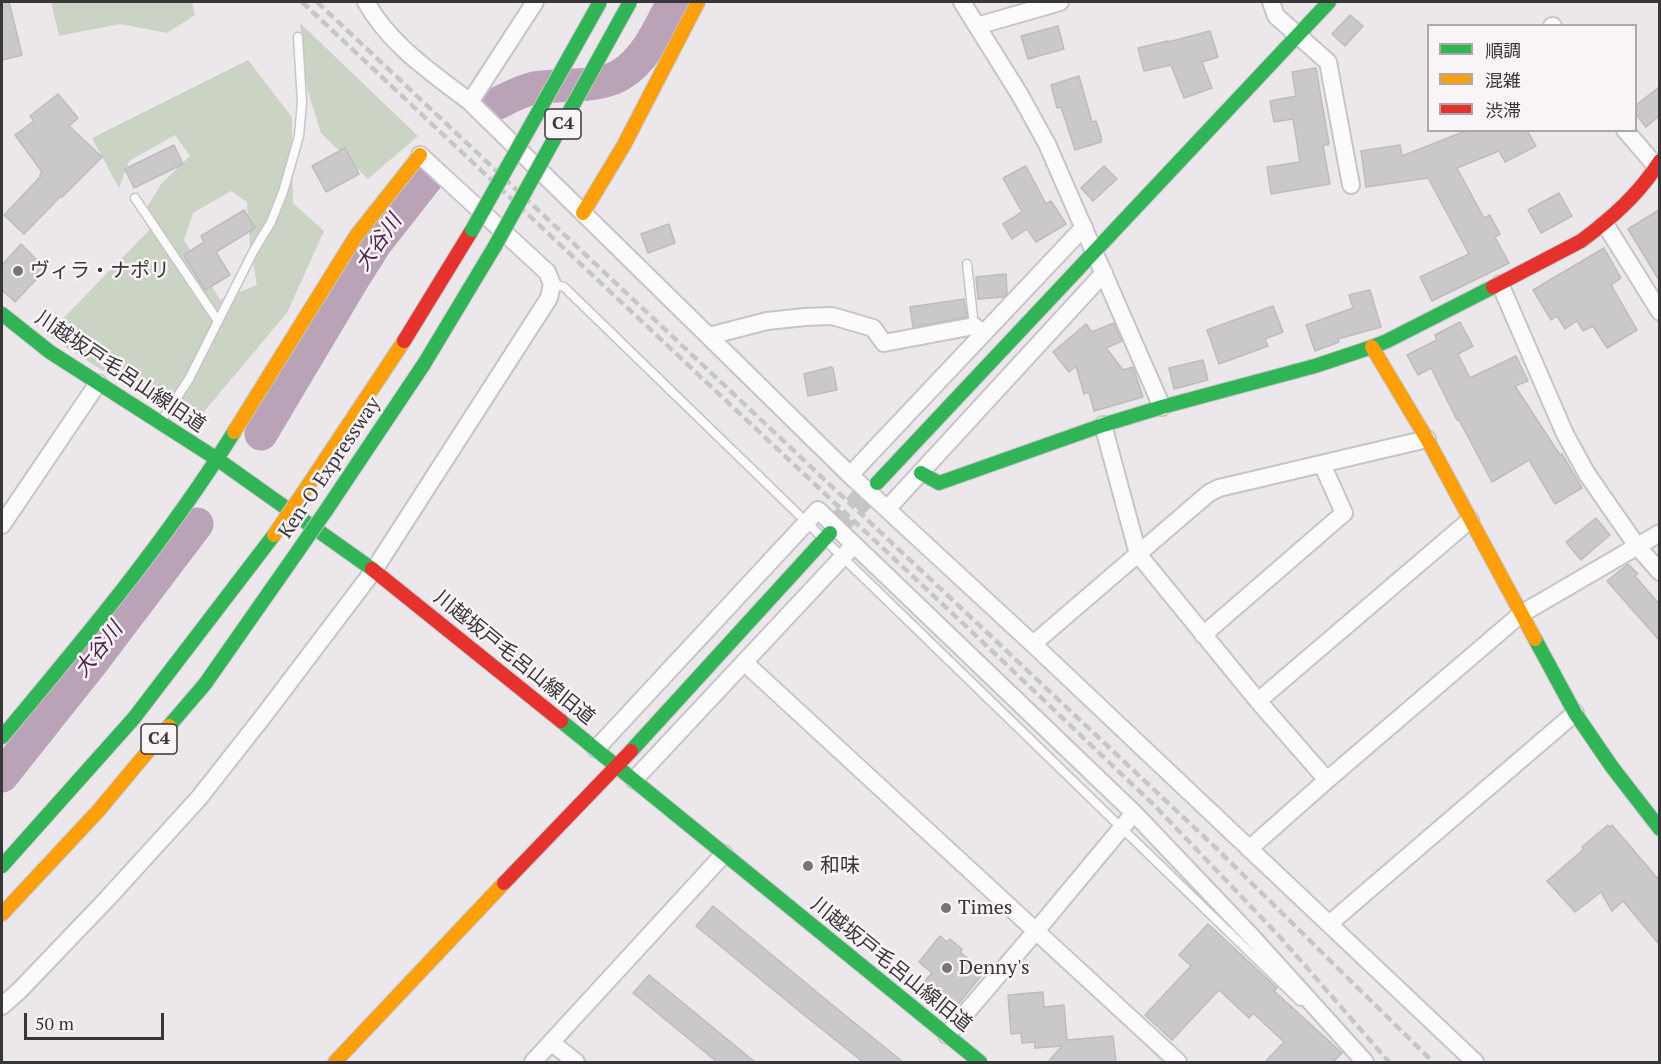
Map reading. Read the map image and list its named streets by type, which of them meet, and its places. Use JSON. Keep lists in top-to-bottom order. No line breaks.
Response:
{"streets":{"main road":["C4","川越坂戸毛呂山線旧道","Ken-O Expressway"]},"water":["大谷川"],"places":["ヴィラ・ナポリ","和味","Times","Denny's"],"legend":["順調","混雑","渋滞"],"scale_bar":"50 m"}
